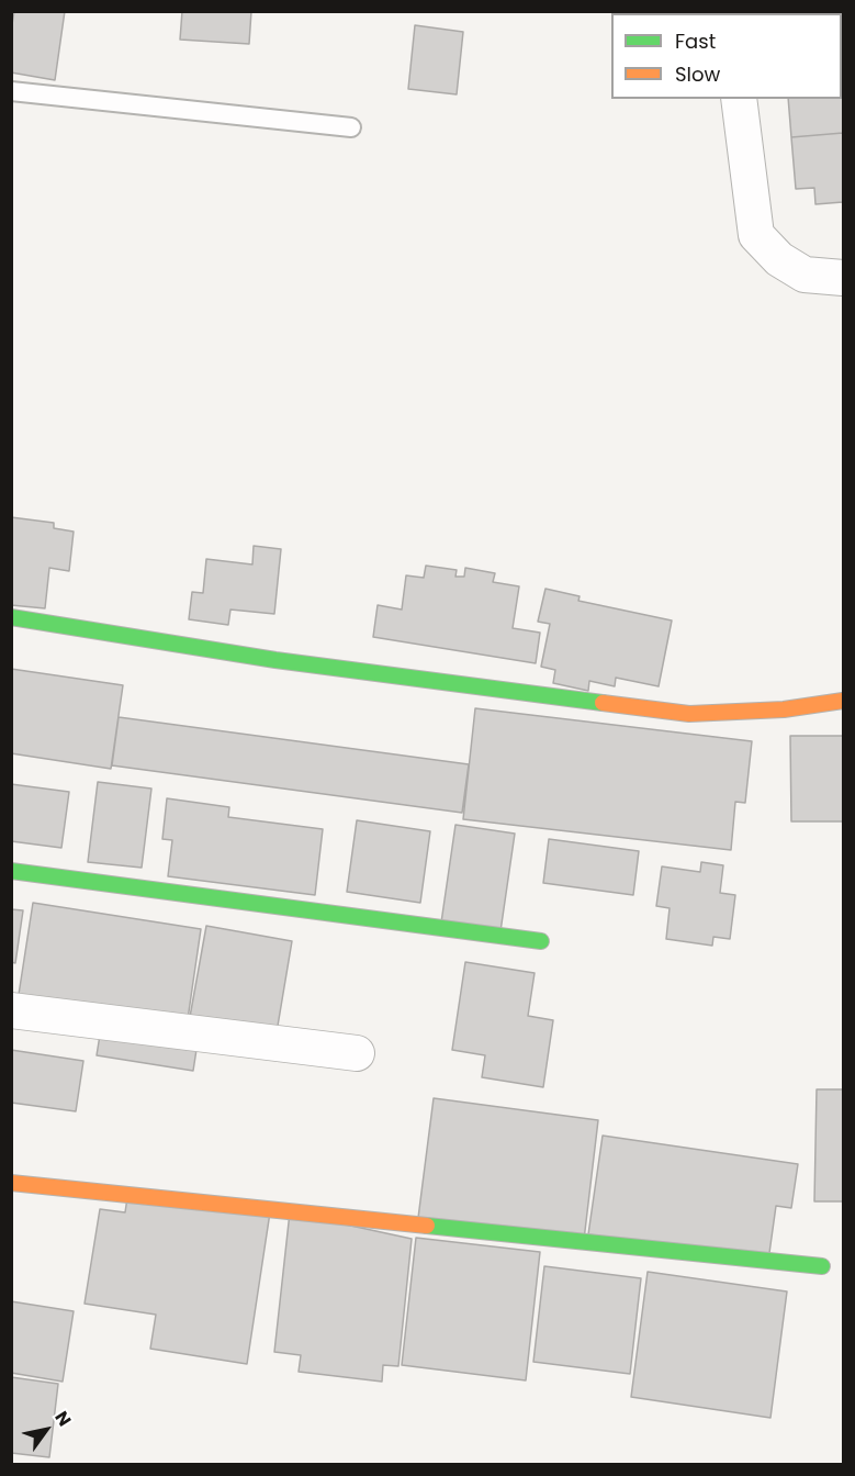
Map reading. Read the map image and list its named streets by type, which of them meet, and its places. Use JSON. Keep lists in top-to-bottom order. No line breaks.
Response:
{"legend":["Fast","Slow"],"north":"top right"}
